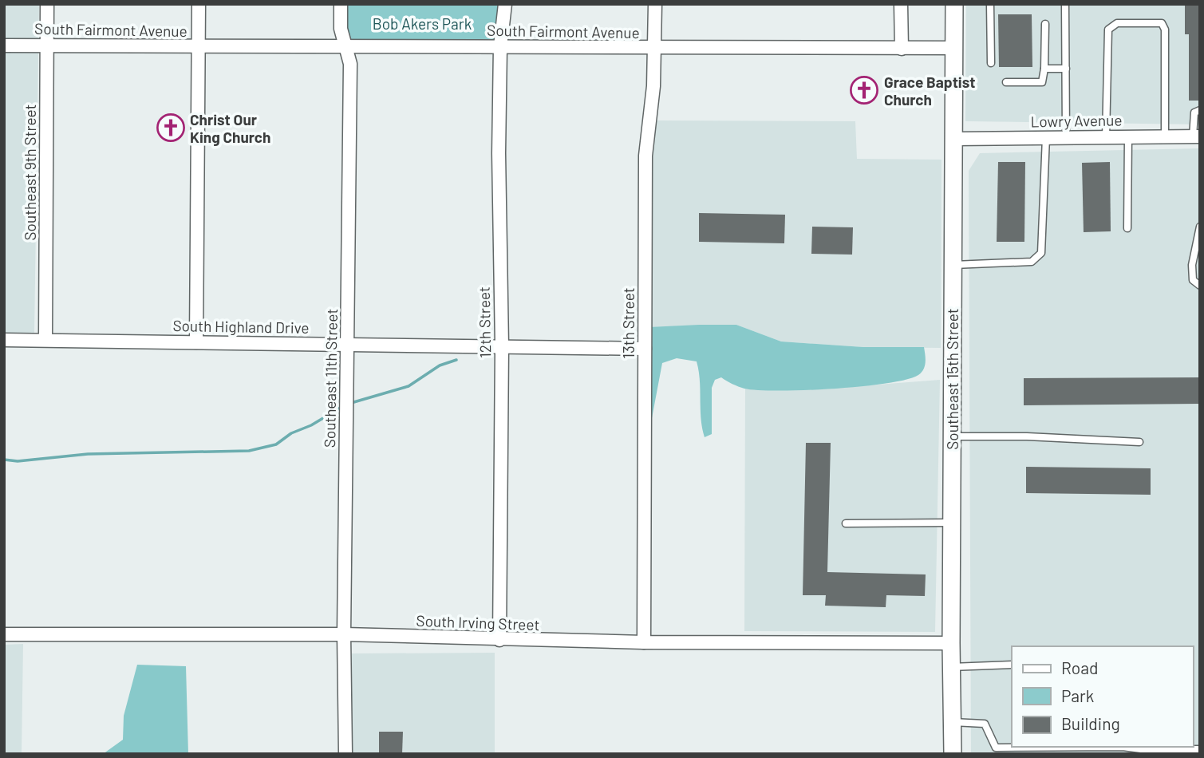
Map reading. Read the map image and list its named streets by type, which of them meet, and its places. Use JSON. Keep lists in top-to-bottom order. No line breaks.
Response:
{"streets":{"main road":["Southeast 15th Street"],"street":["South Fairmont Avenue","Lowry Avenue","Southeast 9th Street","12th Street","13th Street","South Highland Drive","Southeast 11th Street","South Irving Street"]},"crossings":[["South Fairmont Avenue","Southeast 9th Street"],["South Fairmont Avenue","12th Street"],["South Fairmont Avenue","13th Street"],["South Fairmont Avenue","Southeast 11th Street"],["South Fairmont Avenue","Southeast 15th Street"],["Lowry Avenue","Southeast 15th Street"],["Southeast 9th Street","South Highland Drive"],["12th Street","South Highland Drive"],["12th Street","South Irving Street"],["13th Street","South Highland Drive"],["13th Street","South Irving Street"],["South Highland Drive","Southeast 11th Street"],["Southeast 11th Street","South Irving Street"],["Southeast 15th Street","South Irving Street"]],"parks":["Bob Akers Park"],"places":{"church":["Grace Baptist Church","Christ Our King Church"]},"legend":["Road","Park","Building"]}
